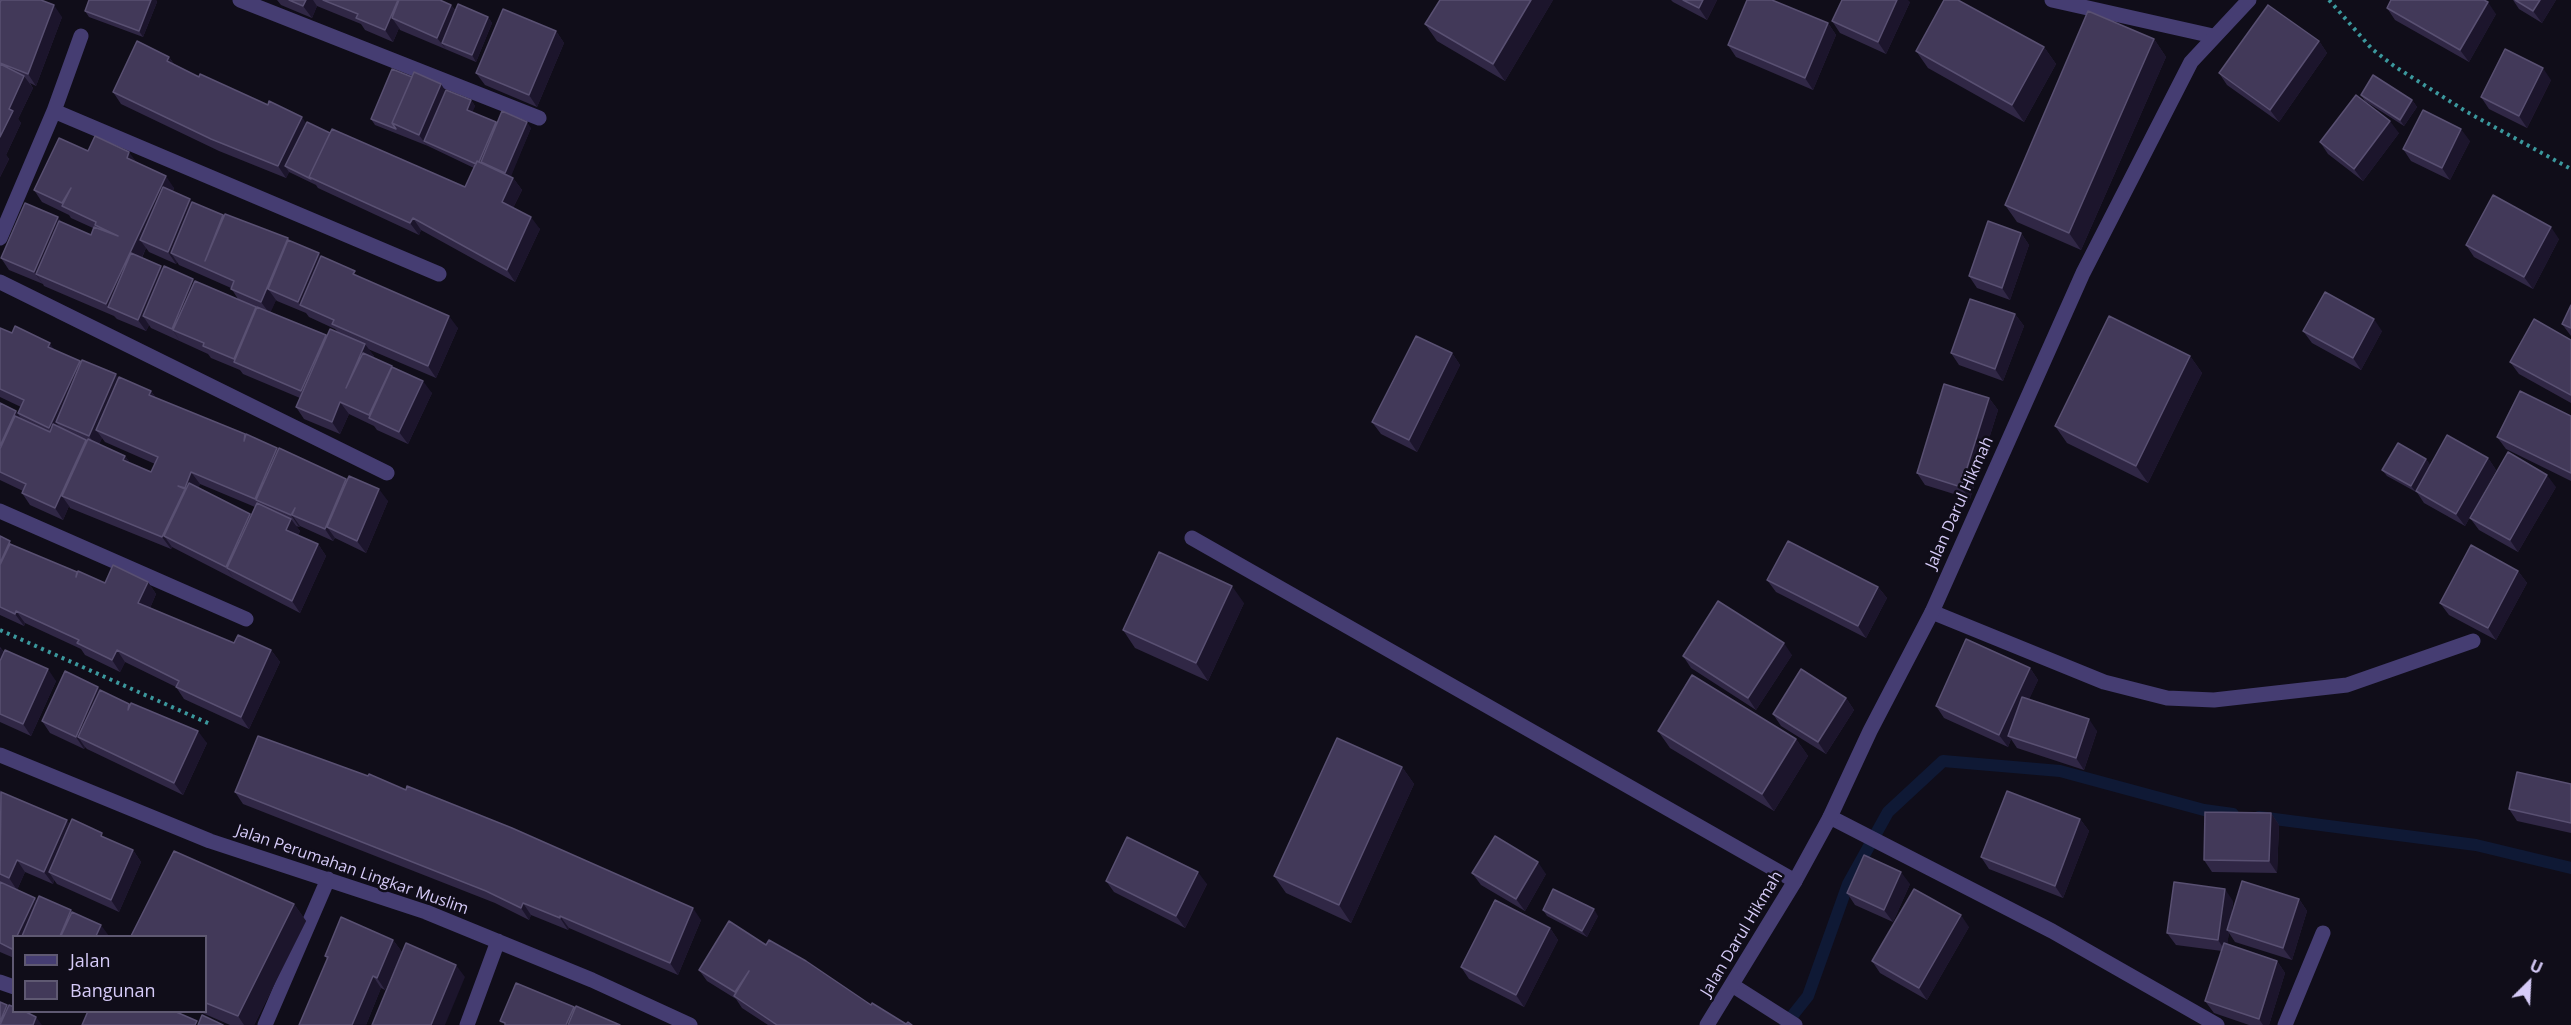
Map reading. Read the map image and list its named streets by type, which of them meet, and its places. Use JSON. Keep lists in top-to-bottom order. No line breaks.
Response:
{"streets":{"street":["Jalan Darul Hikmah","Jalan Perumahan Lingkar Muslim"]},"legend":["Jalan","Bangunan"],"north":"top right"}
